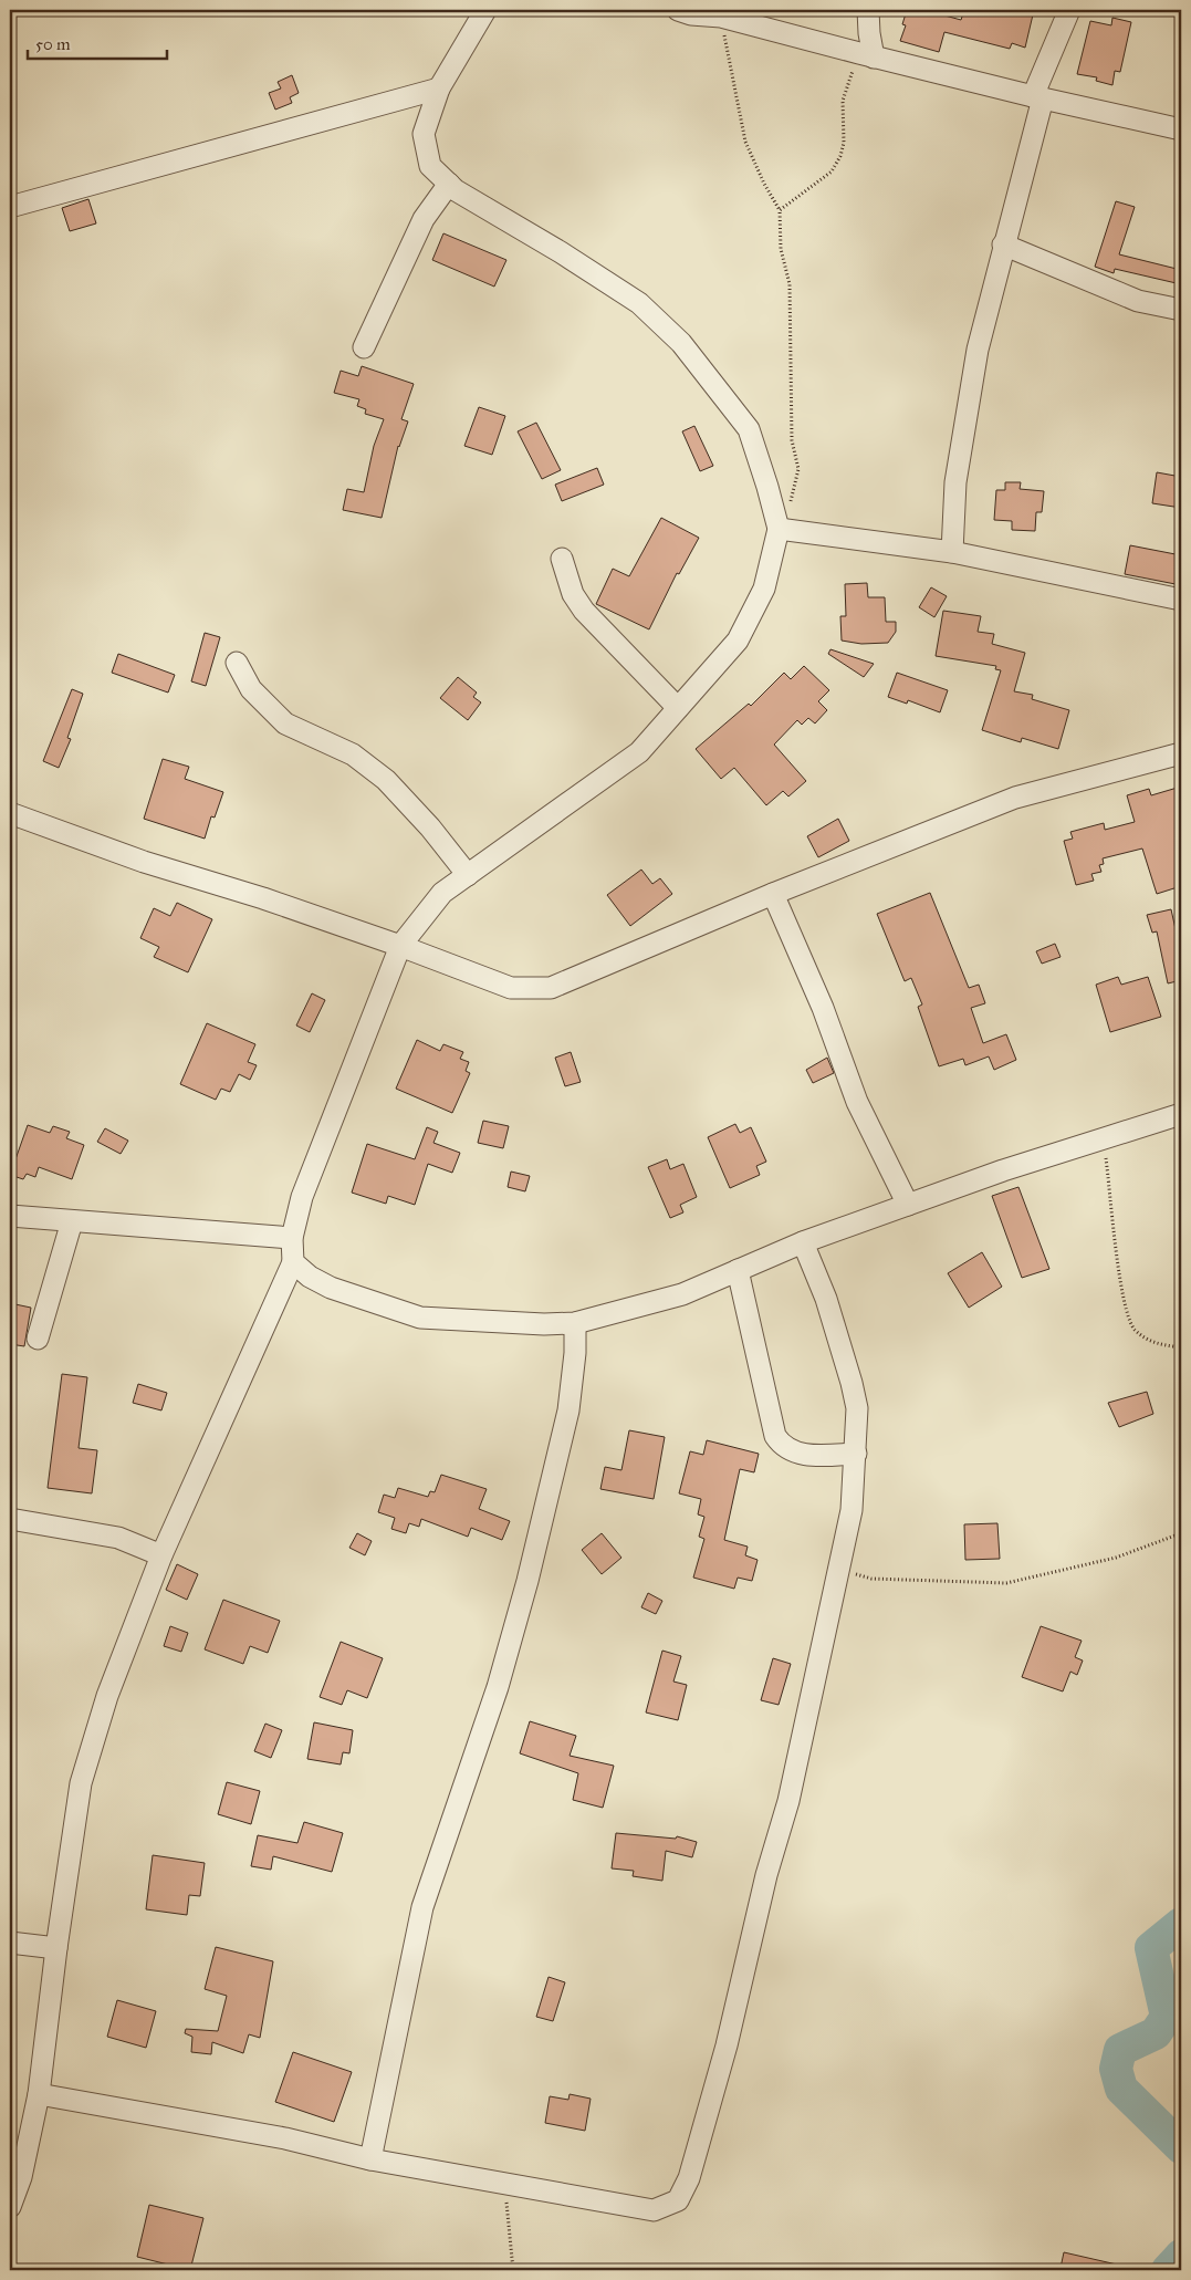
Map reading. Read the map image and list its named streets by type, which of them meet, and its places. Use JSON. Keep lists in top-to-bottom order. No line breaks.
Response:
{"scale_bar":"50 m"}
